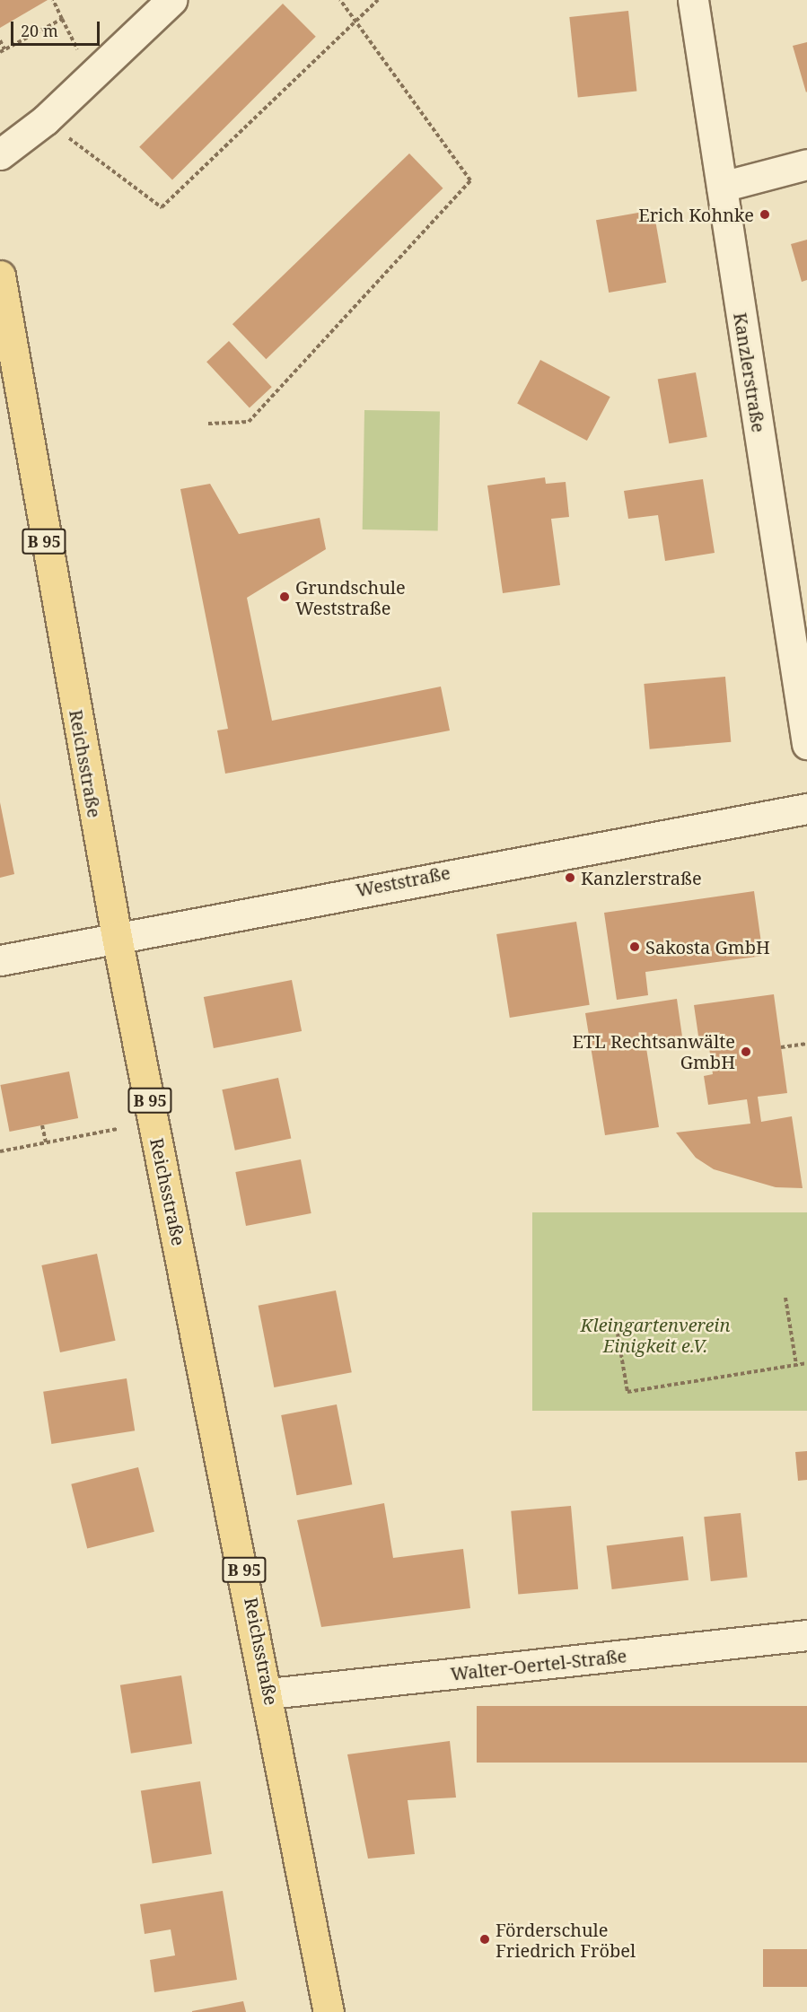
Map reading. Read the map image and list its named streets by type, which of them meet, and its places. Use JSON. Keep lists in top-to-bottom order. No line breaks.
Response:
{"streets":{"main road":["B 95","Reichsstraße"],"street":["Kanzlerstraße","Weststraße","Walter-Oertel-Straße"]},"crossings":[["Reichsstraße","Weststraße"],["Reichsstraße","Walter-Oertel-Straße"]],"parks":["Kleingartenverein Einigkeit e.V."],"places":["Erich Kohnke","Grundschule Weststraße","Kanzlerstraße","Sakosta GmbH","ETL Rechtsanwälte GmbH","Förderschule Friedrich Fröbel"],"scale_bar":"20 m"}
